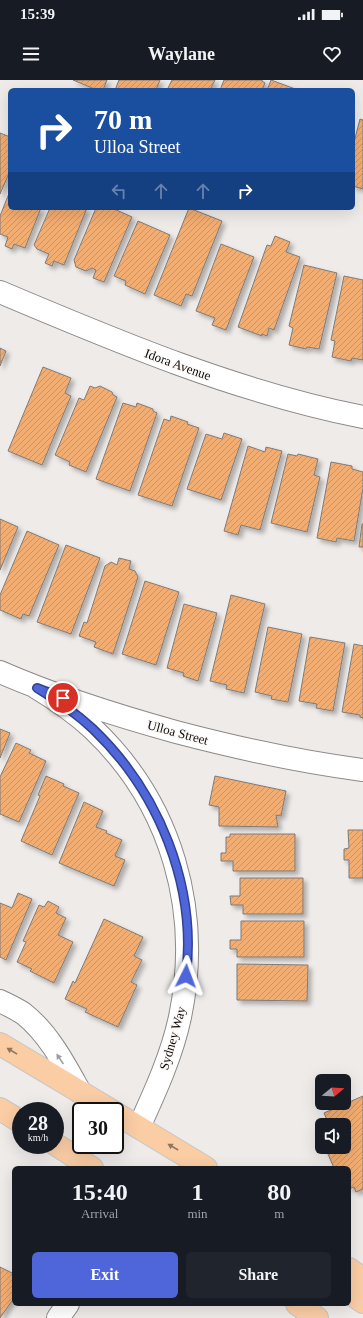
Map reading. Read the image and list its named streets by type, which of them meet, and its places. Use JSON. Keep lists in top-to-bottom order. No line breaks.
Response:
{"streets":{"street":["Idora Avenue","Ulloa Street","Sydney Way"]},"crossings":[["Ulloa Street","Sydney Way"]],"north":"right","page":{"status":"15:39","header":"Waylane","turn":["70 m","Ulloa Street"],"speed":"28 km/h","limit":"30","eta":["15:40","Arrival","1","min","80","m"],"buttons":["Exit","Share"]}}
